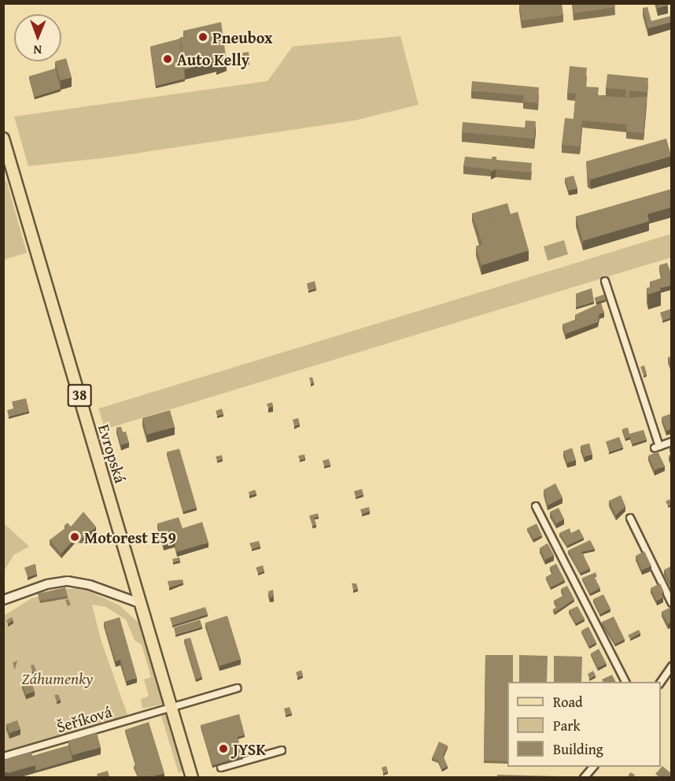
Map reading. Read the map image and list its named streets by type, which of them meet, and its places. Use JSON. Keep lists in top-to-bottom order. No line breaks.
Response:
{"streets":{"main road":["38","Evropská"],"street":["Šeříková"]},"crossings":[["Evropská","Šeříková"]],"parks":["Záhumenky"],"places":["Pneubox","Auto Kelly","Motorest E59","JYSK"],"legend":["Road","Park","Building"],"north":"bottom"}
